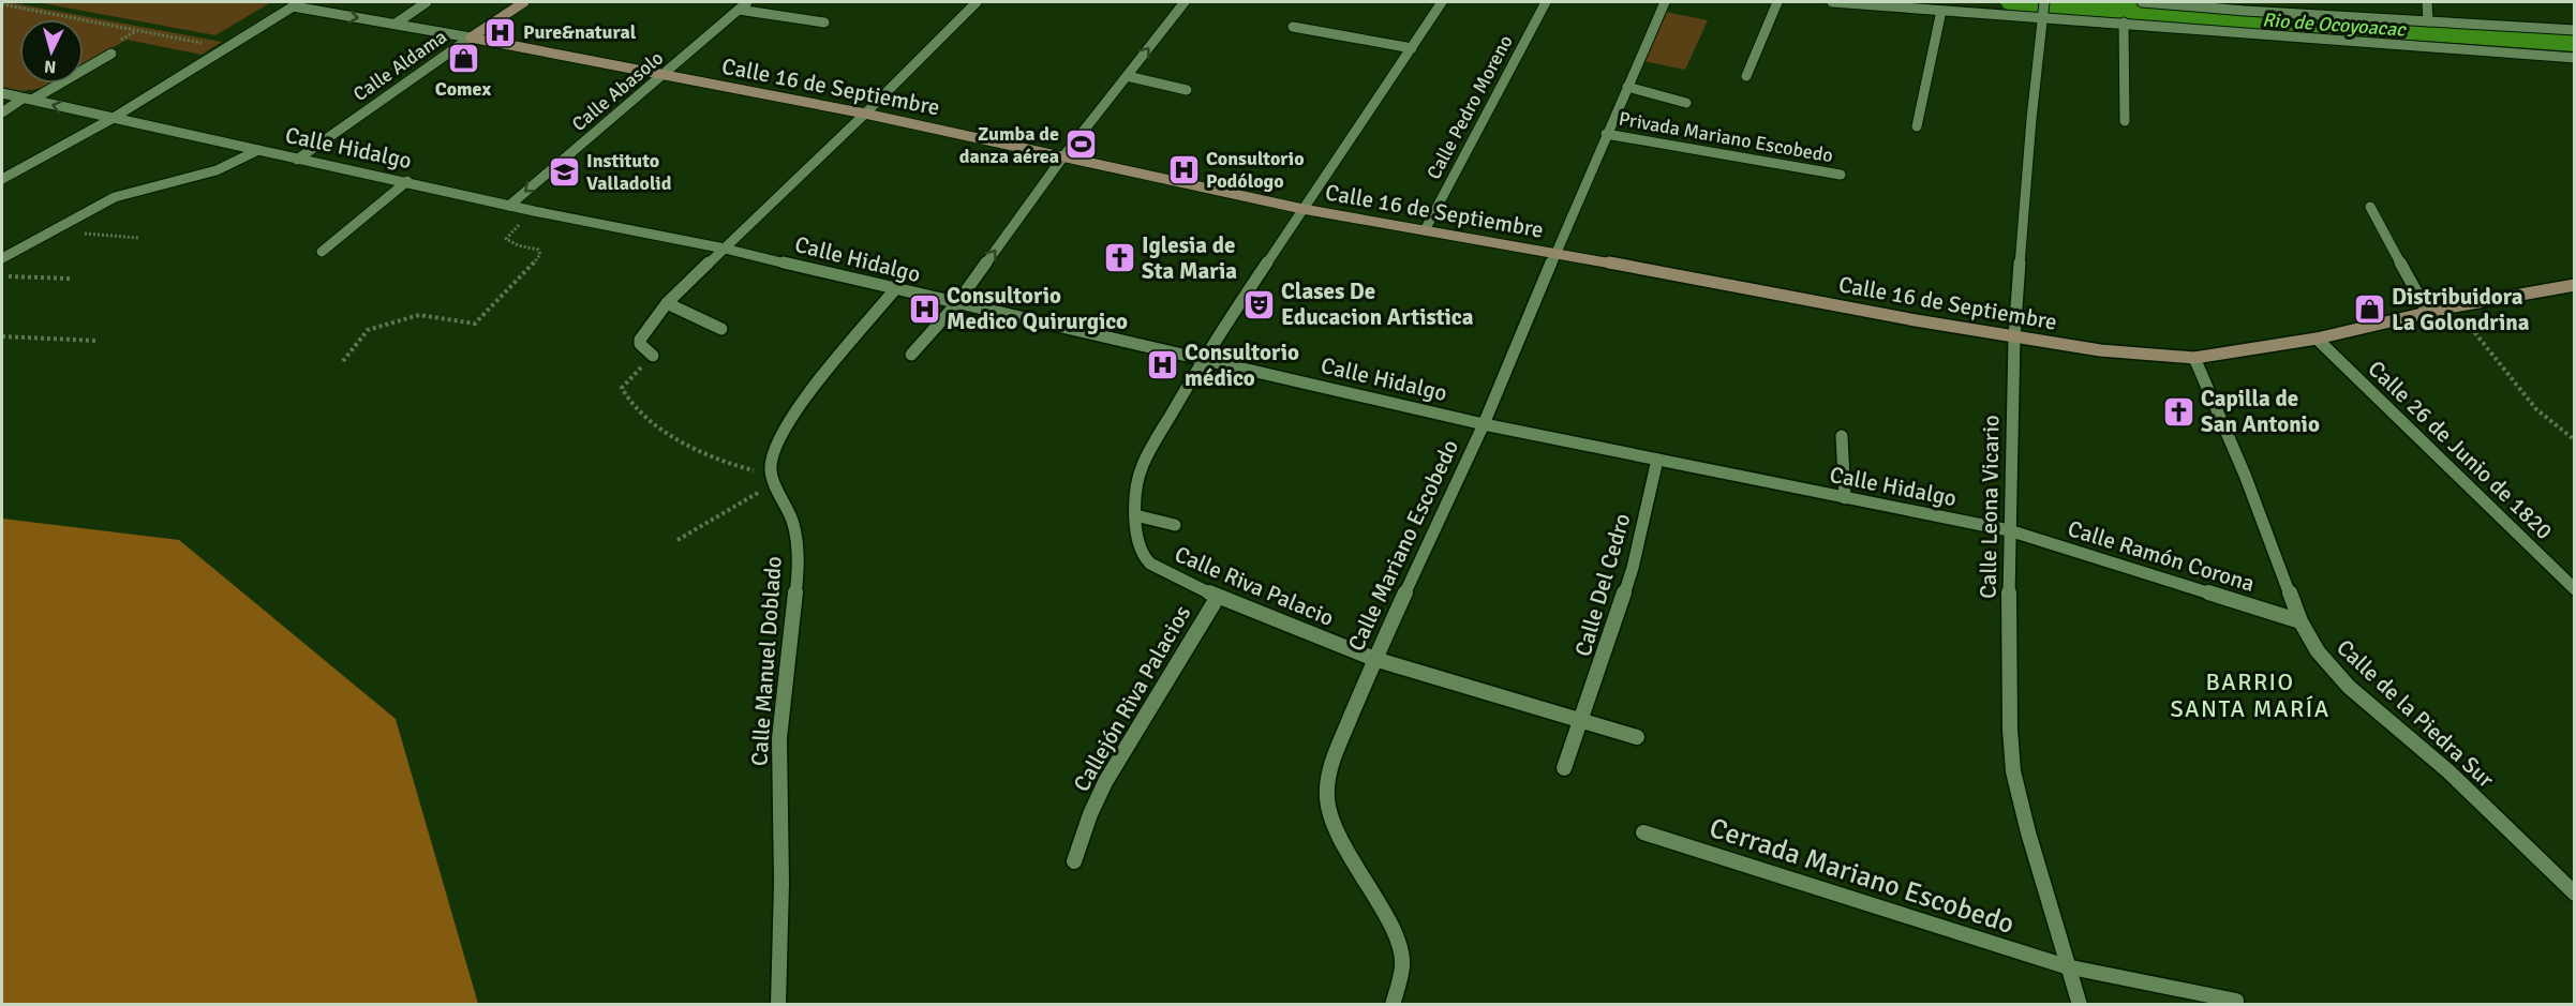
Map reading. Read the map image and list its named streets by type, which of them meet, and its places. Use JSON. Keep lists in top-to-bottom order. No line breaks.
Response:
{"streets":{"main road":["Calle Aldama","Calle 16 de Septiembre"],"street":["Calle Abasolo","Calle Pedro Moreno","Privada Mariano Escobedo","Calle Hidalgo","Calle 26 de Junio de 1820","Calle Leona Vicario","Calle Mariano Escobedo","Calle Ramón Corona","Calle Del Cedro","Calle Riva Palacio","Calle Manuel Doblado","Callejón Riva Palacios","Calle de la Piedra Sur","Cerrada Mariano Escobedo"]},"crossings":[["Calle Aldama","Calle 16 de Septiembre"],["Calle Aldama","Calle Hidalgo"],["Calle 16 de Septiembre","Calle Abasolo"],["Calle 16 de Septiembre","Calle Pedro Moreno"],["Calle 16 de Septiembre","Calle 26 de Junio de 1820"],["Calle 16 de Septiembre","Calle Leona Vicario"],["Calle 16 de Septiembre","Calle Mariano Escobedo"],["Calle 16 de Septiembre","Calle Riva Palacio"],["Calle 16 de Septiembre","Calle de la Piedra Sur"],["Calle Abasolo","Calle Hidalgo"],["Privada Mariano Escobedo","Calle Mariano Escobedo"],["Calle Hidalgo","Calle Leona Vicario"],["Calle Hidalgo","Calle Mariano Escobedo"],["Calle Hidalgo","Calle Ramón Corona"],["Calle Hidalgo","Calle Del Cedro"],["Calle Hidalgo","Calle Riva Palacio"],["Calle Leona Vicario","Calle Ramón Corona"],["Calle Leona Vicario","Cerrada Mariano Escobedo"],["Calle Mariano Escobedo","Calle Riva Palacio"],["Calle Ramón Corona","Calle de la Piedra Sur"],["Calle Del Cedro","Calle Riva Palacio"],["Calle Riva Palacio","Callejón Riva Palacios"]],"one_way":["Calle Abasolo"],"districts":["BARRIO SANTA MARÍA"],"water":["Rio de Ocoyoacac"],"places":{"hospital":["Pure&natural","Consultorio Podólogo","Consultorio Medico Quirurgico","Consultorio médico"],"shop":["Comex","Distribuidora La Golondrina"],"sports":["Zumba de danza aérea"],"school or university":["Instituto Valladolid"],"church":["Iglesia de Sta Maria","Capilla de San Antonio"],"theatre":["Clases De Educacion Artistica"]},"north":"bottom"}
